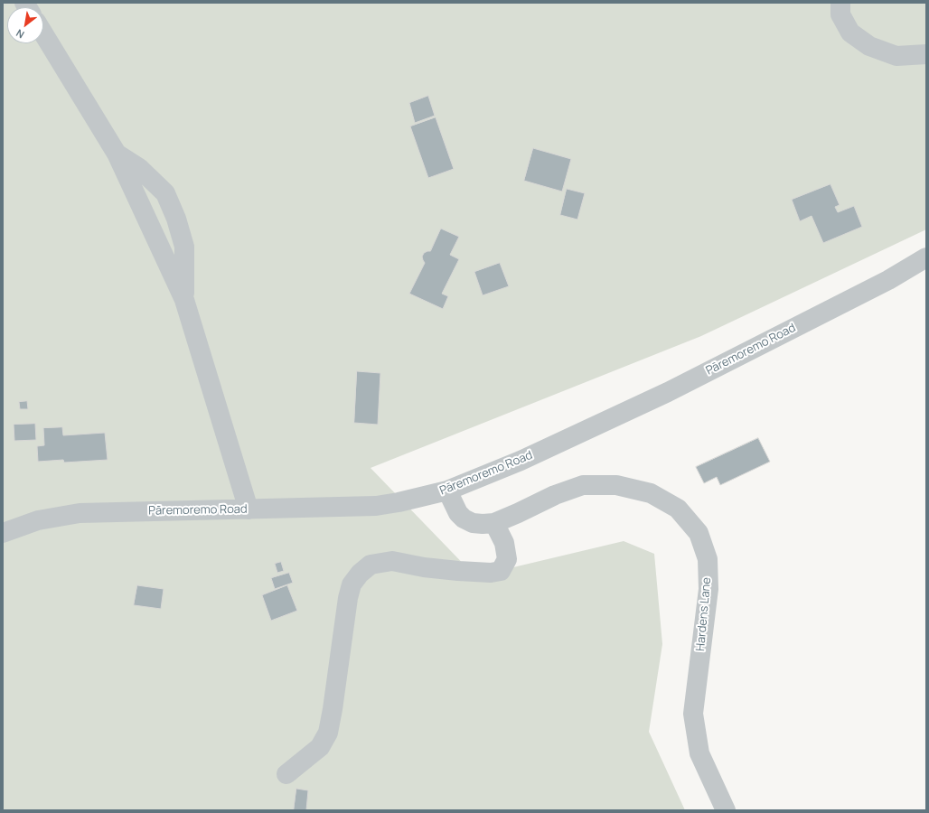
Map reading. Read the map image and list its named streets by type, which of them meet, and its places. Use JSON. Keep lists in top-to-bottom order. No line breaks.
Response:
{"streets":{"street":["Pāremoremo Road","Hardens Lane"]},"crossings":[["Pāremoremo Road","Hardens Lane"]],"north":"bottom left"}
